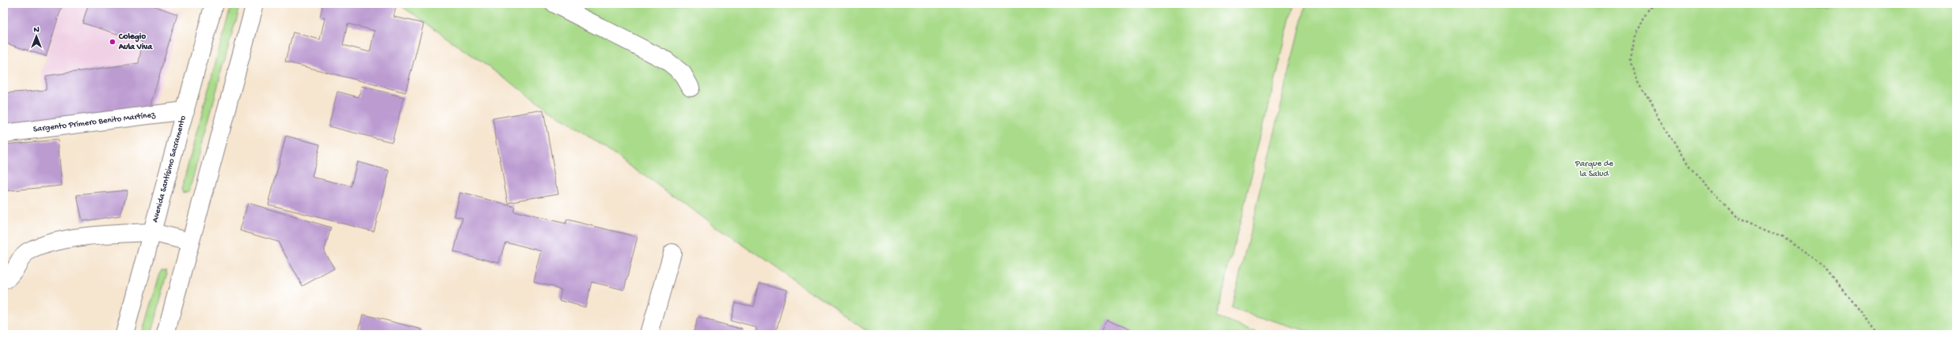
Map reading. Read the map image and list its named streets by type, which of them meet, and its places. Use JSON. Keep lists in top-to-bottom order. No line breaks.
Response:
{"streets":{"main road":["Sargento Primero Benito Martínez","Avenida Santísimo Sacramento"]},"crossings":[["Sargento Primero Benito Martínez","Avenida Santísimo Sacramento"]],"parks":["Parque de la Salud"],"places":["Colegio Aula Viva"],"north":"top"}
